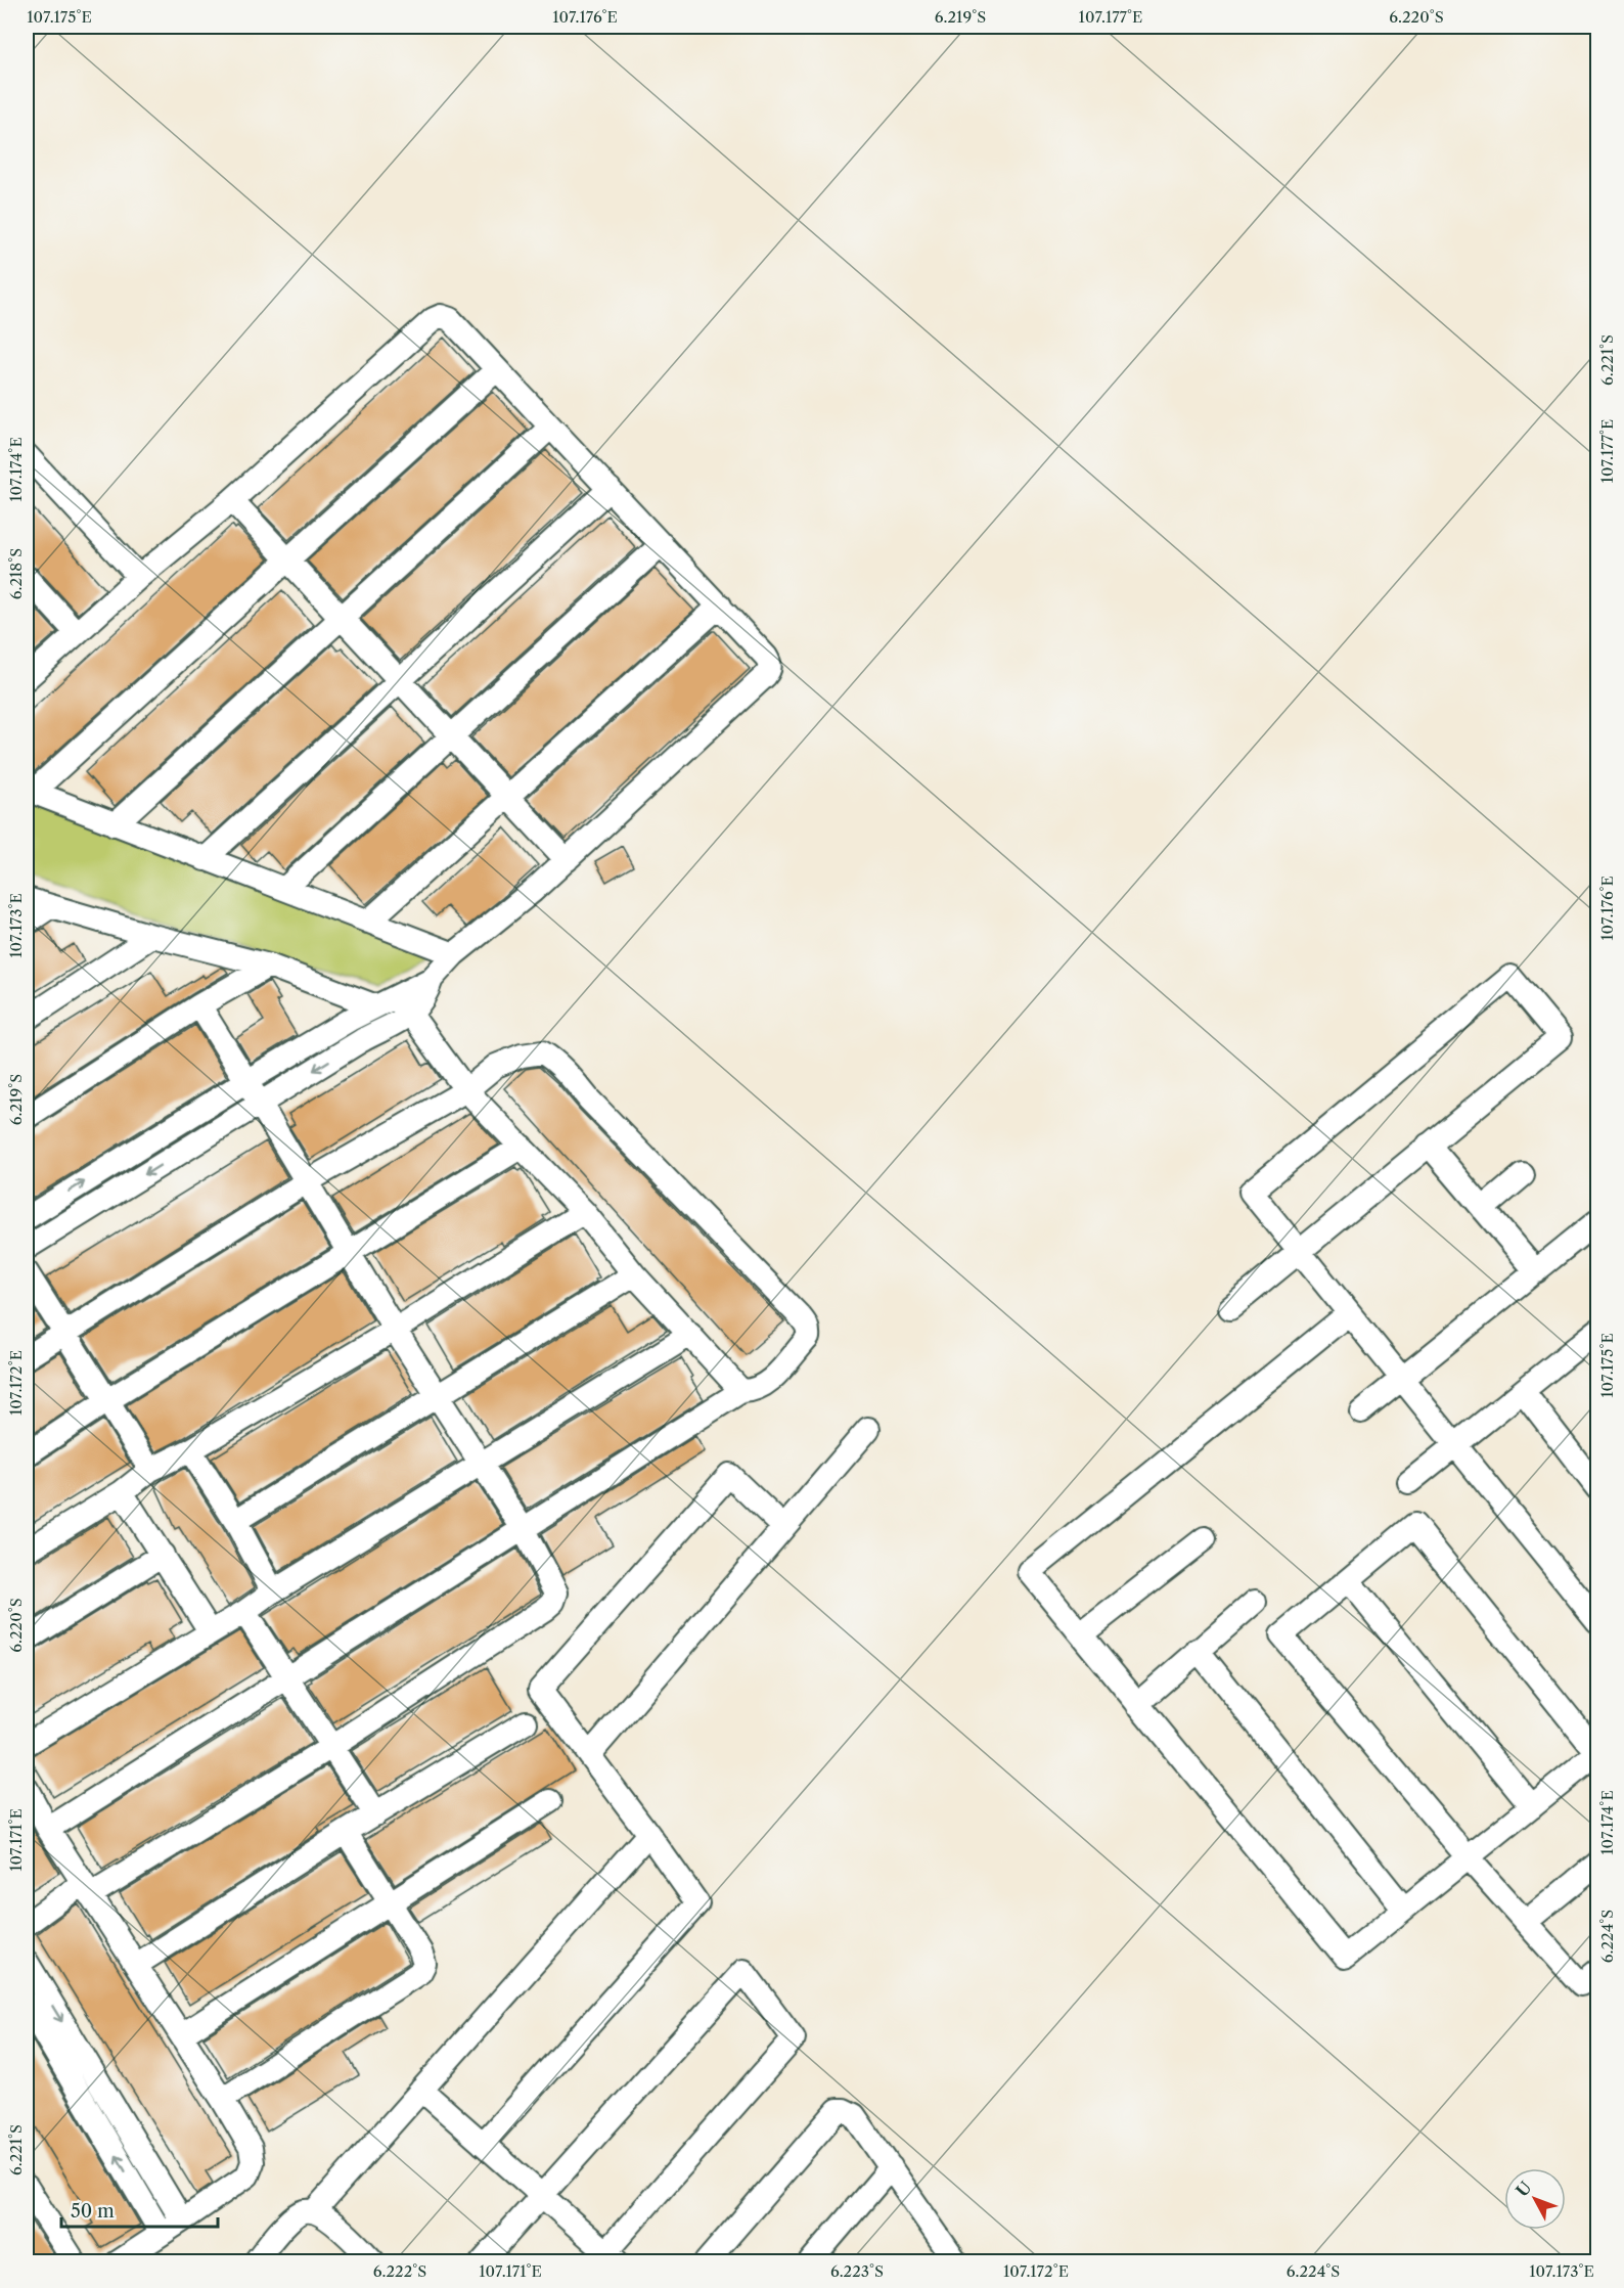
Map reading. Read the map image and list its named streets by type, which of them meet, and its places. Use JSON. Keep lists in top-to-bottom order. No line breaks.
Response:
{"scale_bar":"50 m","north":"top left","coordinates":["107.175°E","107.176°E","6.219°S","107.177°E","6.220°S","6.221°S","107.174°E","6.218°S","107.173°E","107.172°E","107.171°E","6.224°S","6.222°S","6.223°S"]}
